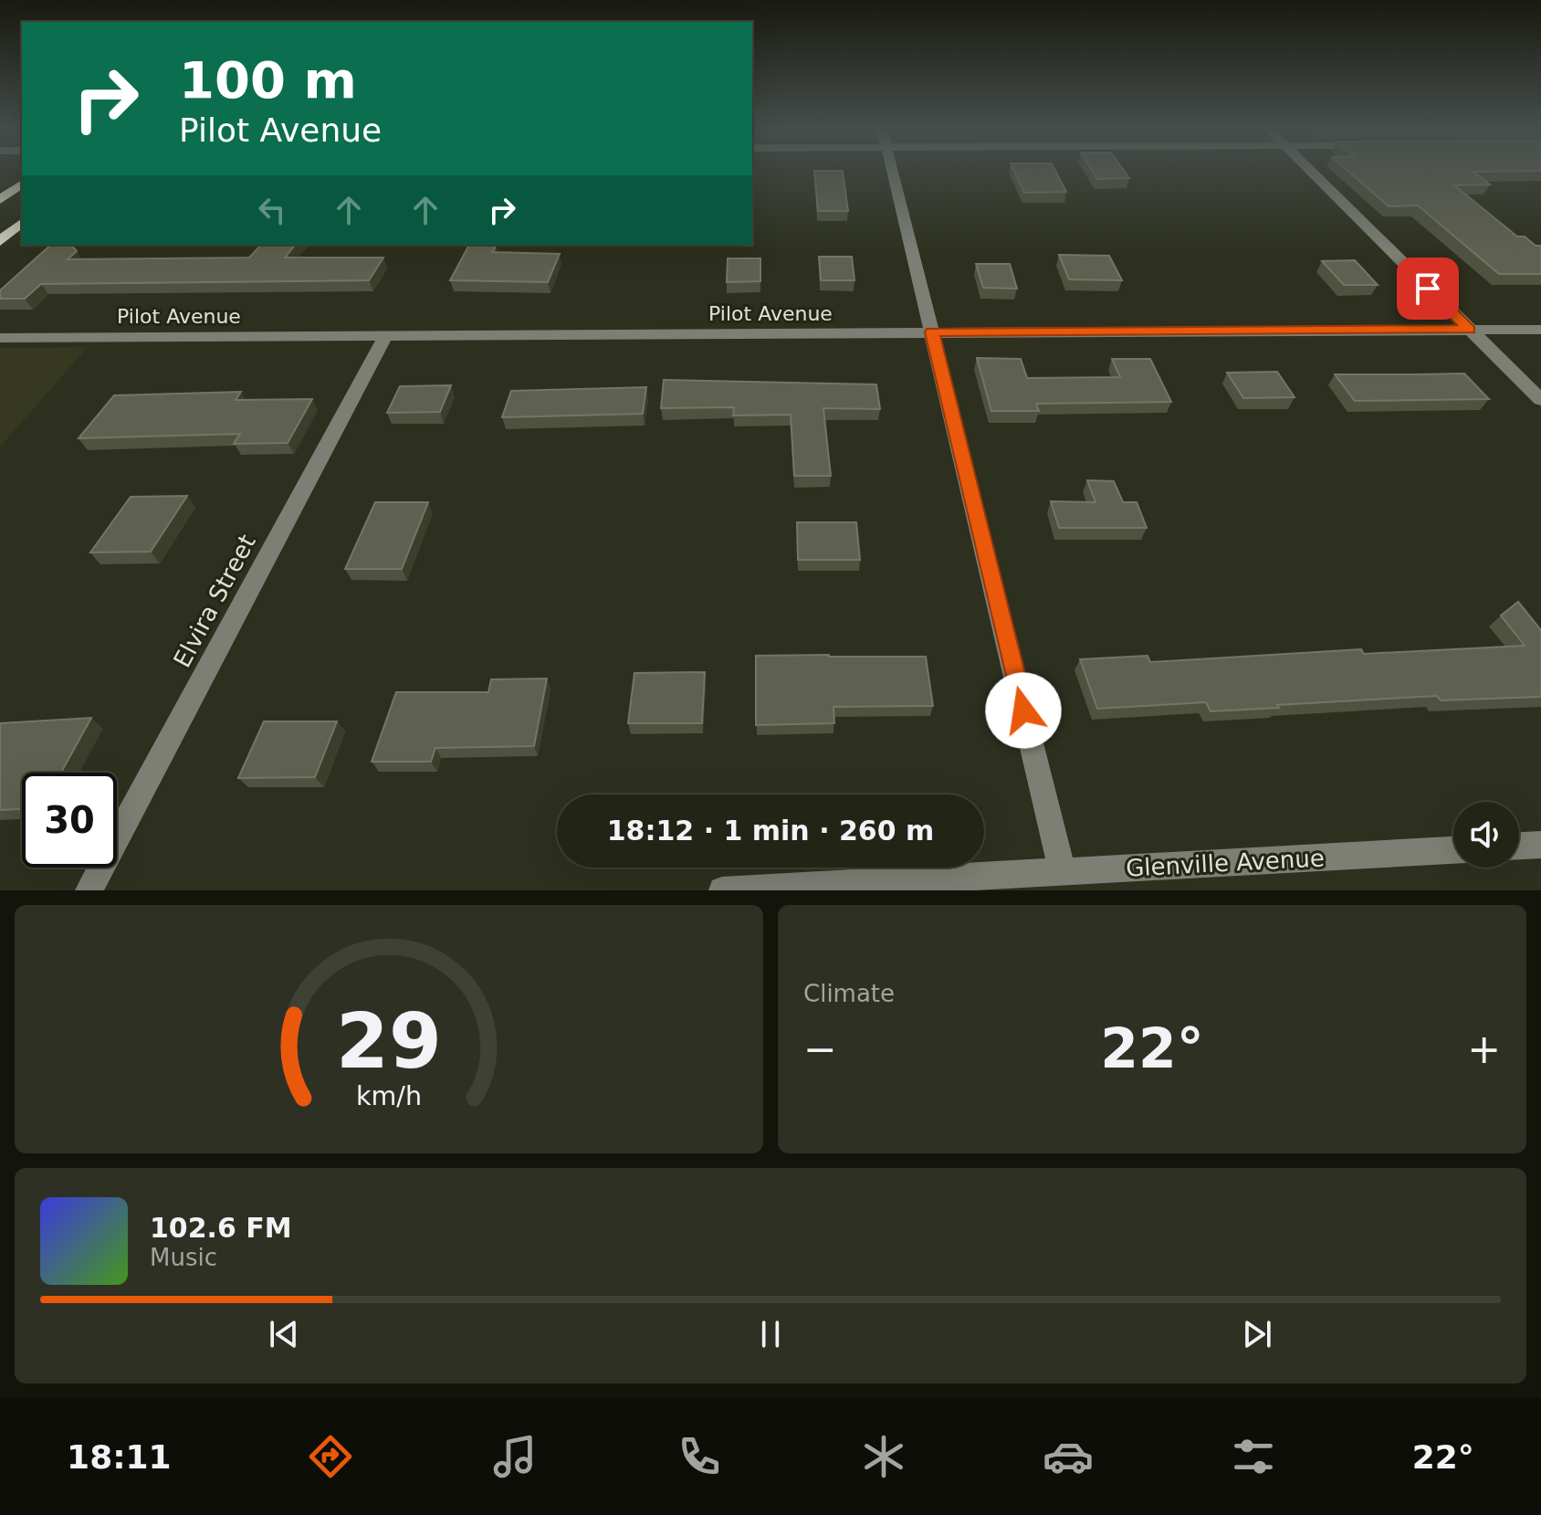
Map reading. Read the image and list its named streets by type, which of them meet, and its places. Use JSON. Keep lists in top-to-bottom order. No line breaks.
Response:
{"streets":{"street":["Pilot Avenue","Elvira Street","Glenville Avenue"]},"crossings":[["Pilot Avenue","Elvira Street"]],"page":{"turn":["100 m","Pilot Avenue"],"limit":"30","trip":"18:12 · 1 min · 260 m","tile":"Climate","heat":["−","22°","+"],"song":["102.6 FM","Music"],"tabs":["18:11","22°"],"gauge":["29","km/h"]}}
